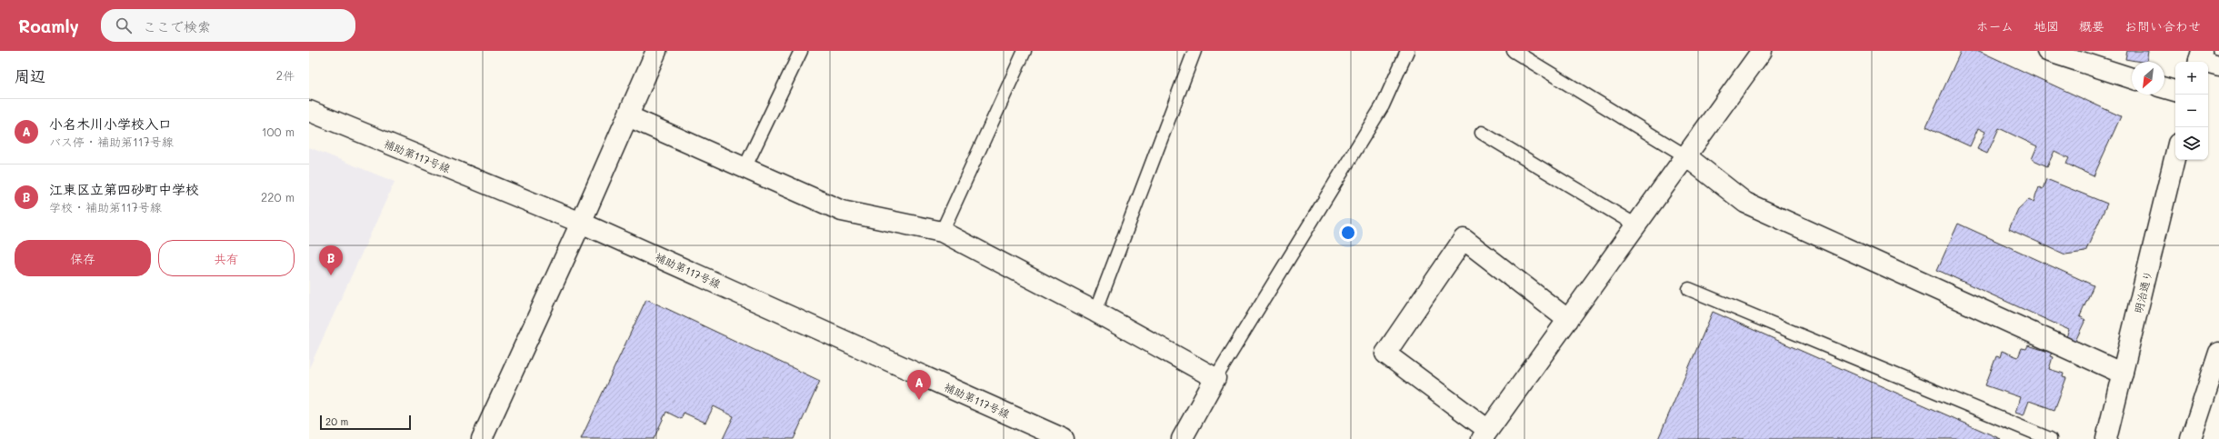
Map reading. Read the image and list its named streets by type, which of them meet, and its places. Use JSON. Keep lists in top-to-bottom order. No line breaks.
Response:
{"streets":{"street":["補助第117号線","明治通り"]},"scale_bar":"20 m","north":"bottom left","page":{"header":"Roamly","search":"ここで検索","nav":["ホーム","地図","概要","お問い合わせ"],"heading":["周辺","2件"],"map_buttons":["+","−"],"list":[{"mark":"A","name":"小名木川小学校入口","note":"バス停 · 補助第117号線","value":"100 m"},{"mark":"B","name":"江東区立第四砂町中学校","note":"学校 · 補助第117号線","value":"220 m"}],"buttons":["保存","共有"],"pins":["B","A"],"scale":"20 m"}}
